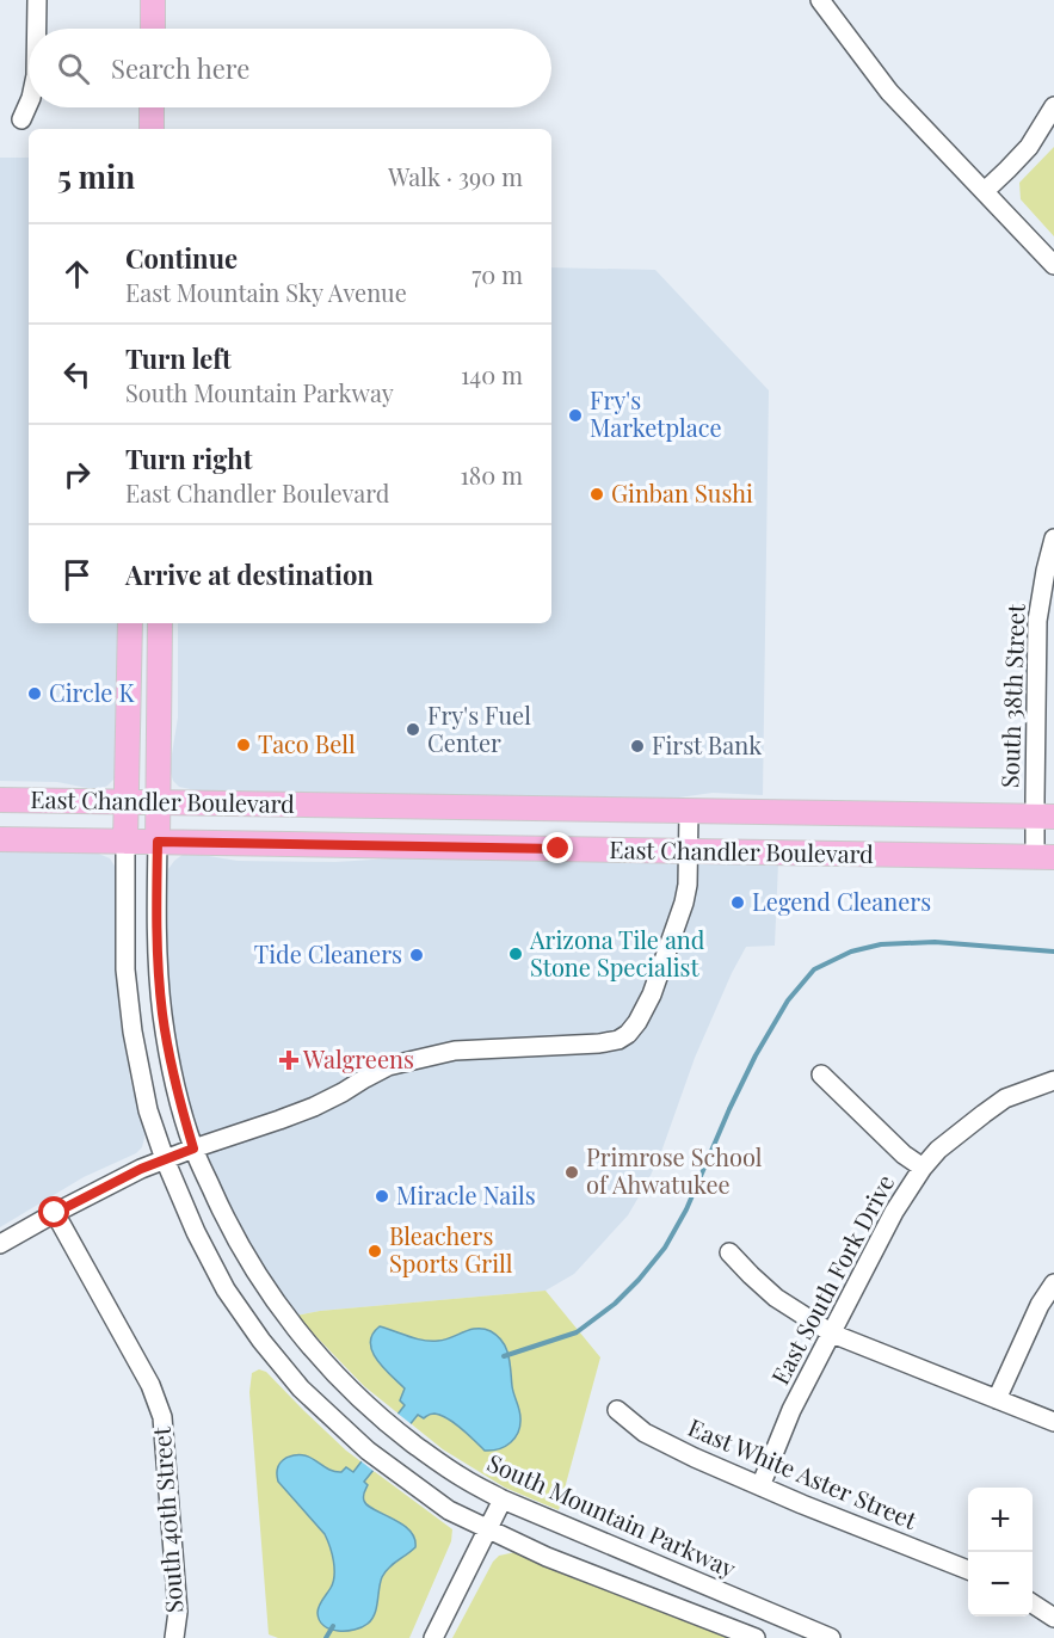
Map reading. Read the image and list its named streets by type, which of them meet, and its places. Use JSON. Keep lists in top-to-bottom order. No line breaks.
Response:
{"streets":{"main road":["East Chandler Boulevard"],"street":["South 38th Street","East South Fork Drive","East White Aster Street","South Mountain Parkway","South 40th Street"]},"crossings":[["South 38th Street","East Chandler Boulevard"],["East Chandler Boulevard","South Mountain Parkway"],["East South Fork Drive","East White Aster Street"]],"places":{"other":["Fry's Marketplace","Ginban Sushi","Circle K","Fry's Fuel Center","Taco Bell","First Bank","Legend Cleaners","Arizona Tile and Stone Specialist","Tide Cleaners","Primrose School of Ahwatukee","Miracle Nails","Bleachers Sports Grill"],"health":["Walgreens"]},"page":{"search":"Search here","heading":["5 min","Walk · 390 m"],"list":[["Continue","East Mountain Sky Avenue","70 m"],["Turn left","South Mountain Parkway","140 m"],["Turn right","East Chandler Boulevard","180 m"],"Arrive at destination"],"map_buttons":["+","−"]}}
